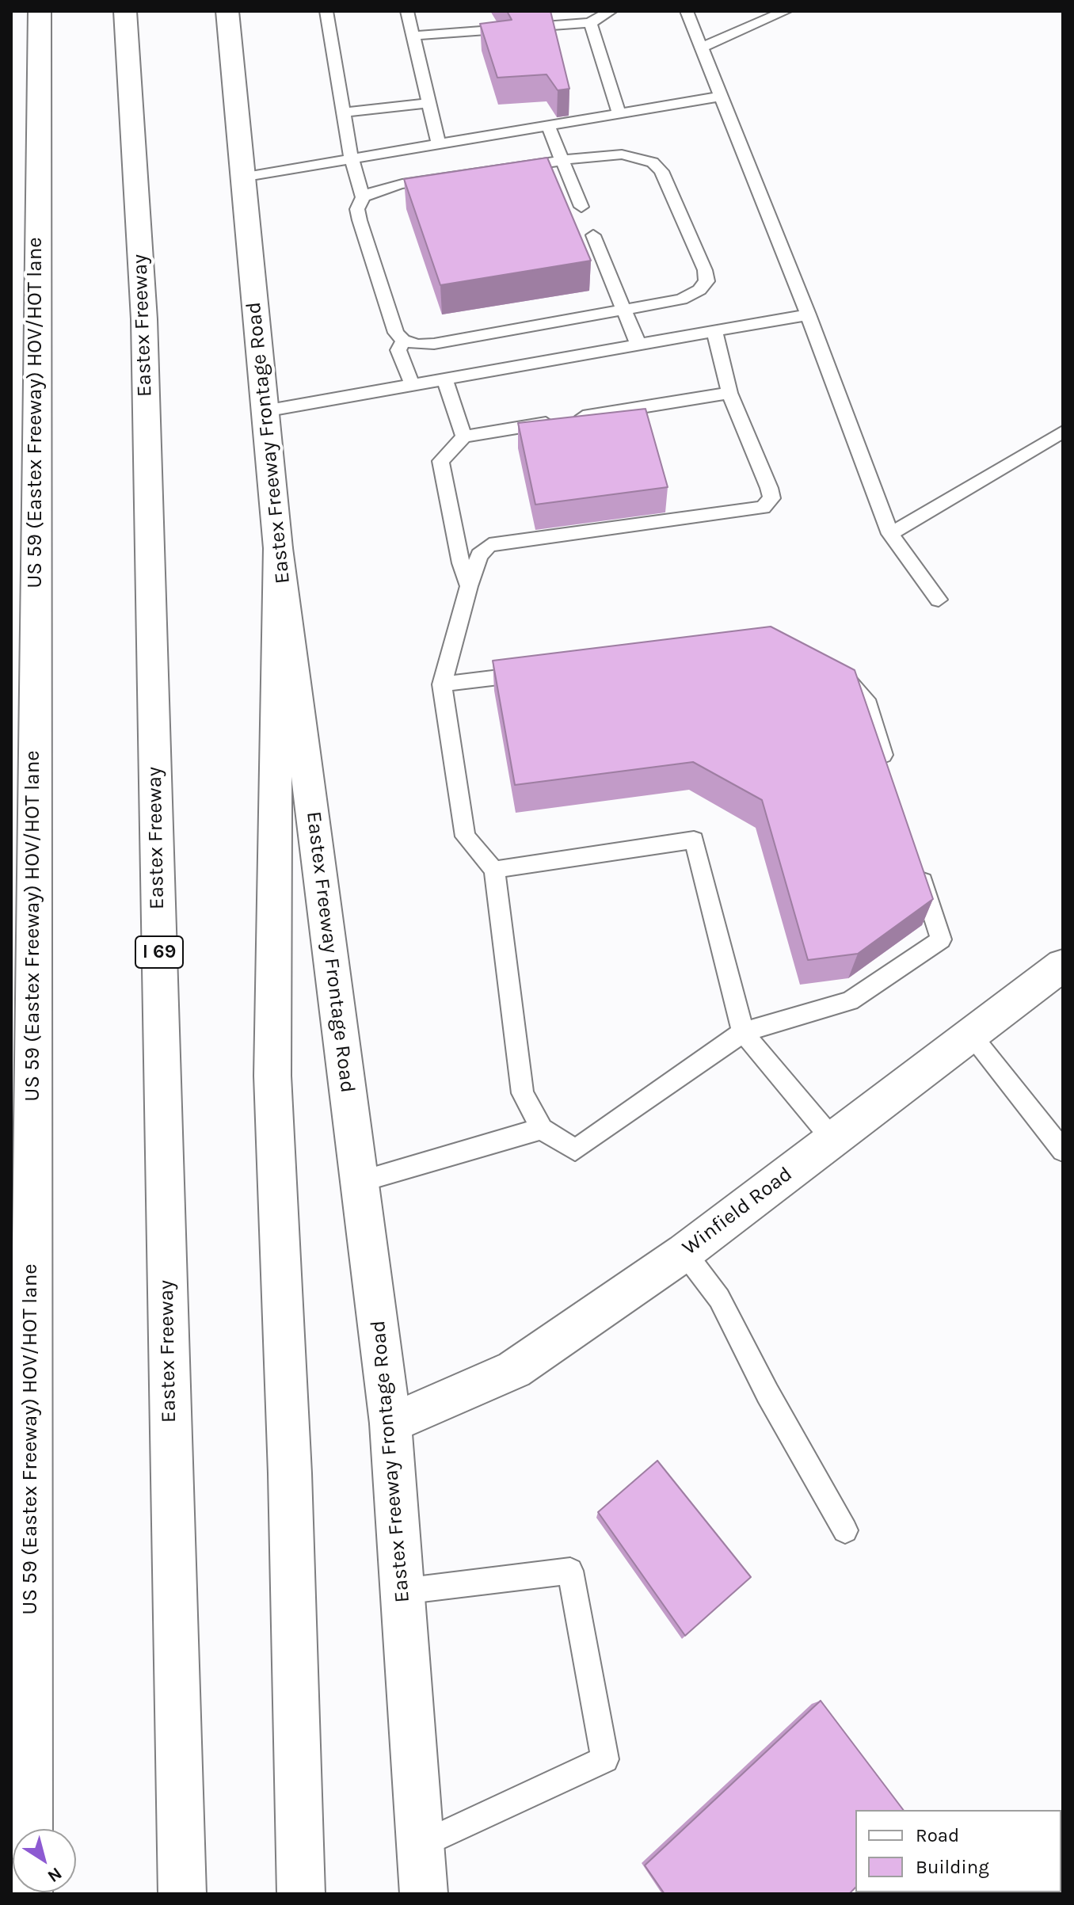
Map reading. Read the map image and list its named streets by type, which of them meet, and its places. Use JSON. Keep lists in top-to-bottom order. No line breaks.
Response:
{"streets":{"main road":["Eastex Freeway","US 59 (Eastex Freeway) HOV/HOT lane","Eastex Freeway Frontage Road","I 69","Winfield Road"]},"crossings":[["Eastex Freeway Frontage Road","Winfield Road"]],"legend":["Road","Building"],"north":"bottom right"}
